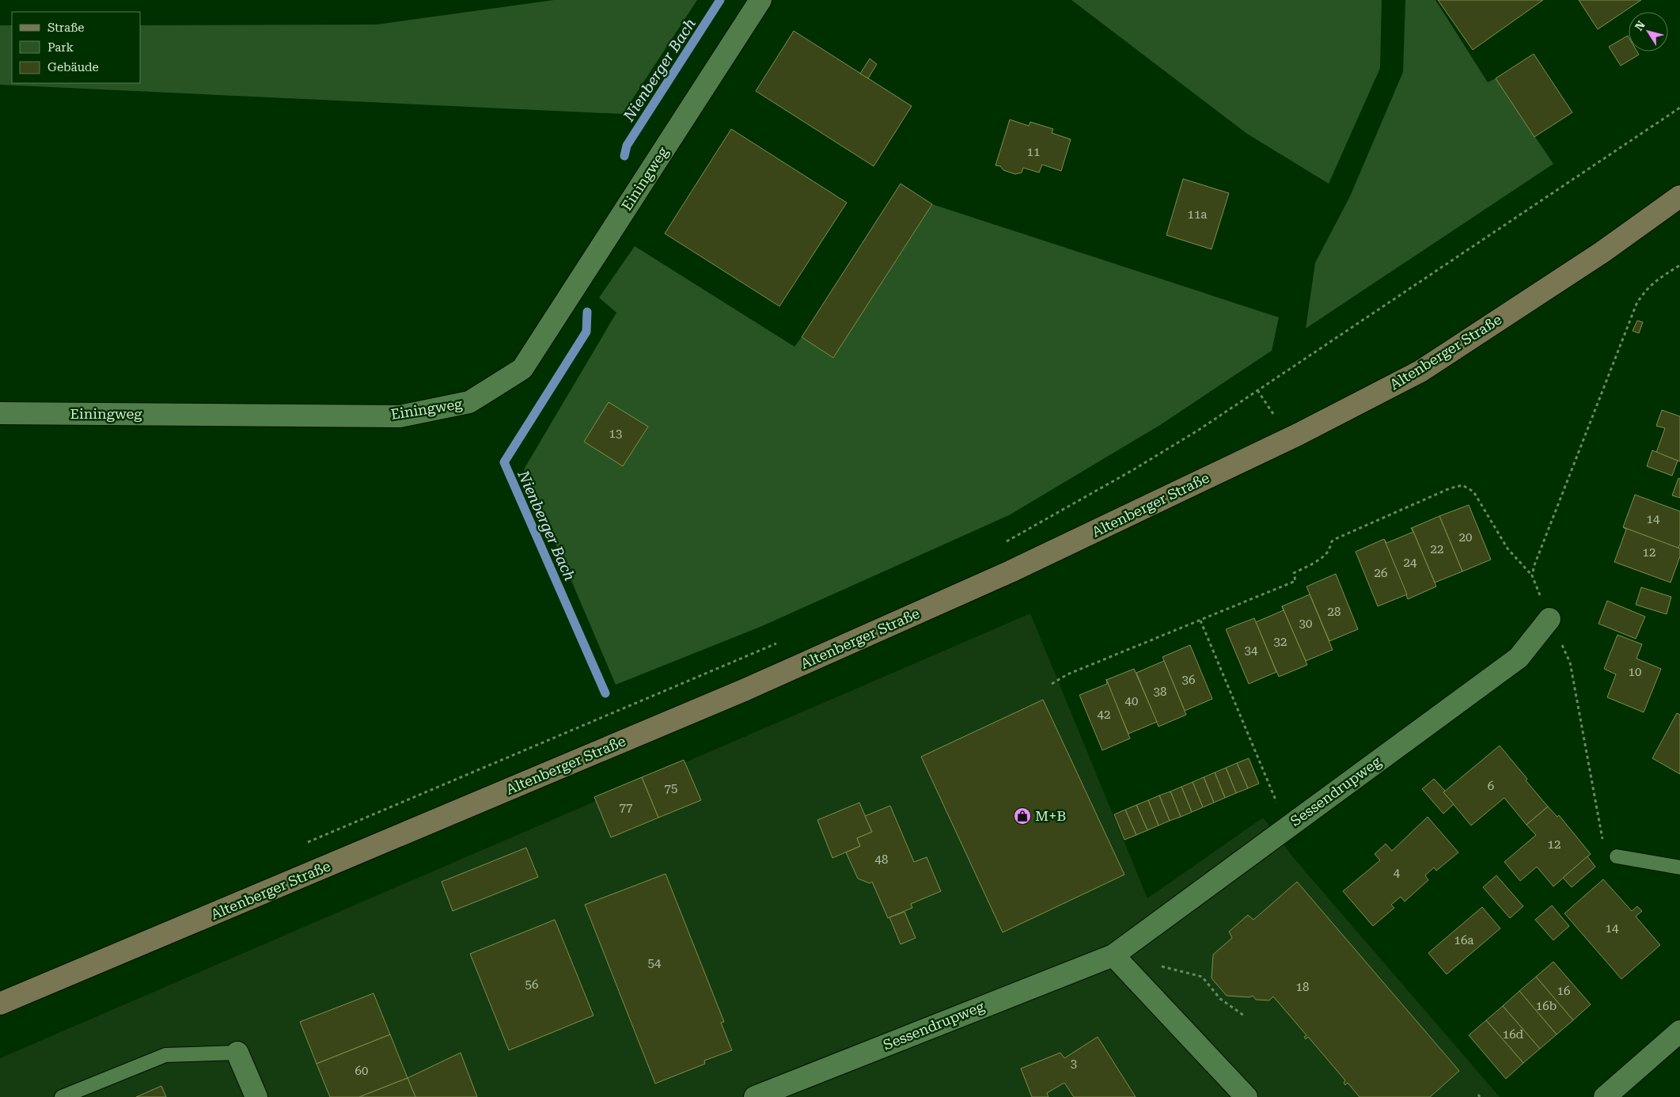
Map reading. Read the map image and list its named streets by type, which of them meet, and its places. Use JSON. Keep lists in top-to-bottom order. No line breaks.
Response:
{"streets":{"main road":["Altenberger Straße"],"street":["Einingweg","Sessendrupweg"]},"water":["Nienberger Bach"],"places":{"shop":["M+B"]},"house_numbers":["11","11a","13","14","20","22","12","24","26","28","30","32","34","10","36","38","40","42","6","75","77","12","48","4","14","16a","54","56","18","16","16b","16d","3","60"],"legend":["Straße","Park","Gebäude"],"north":"top left"}
